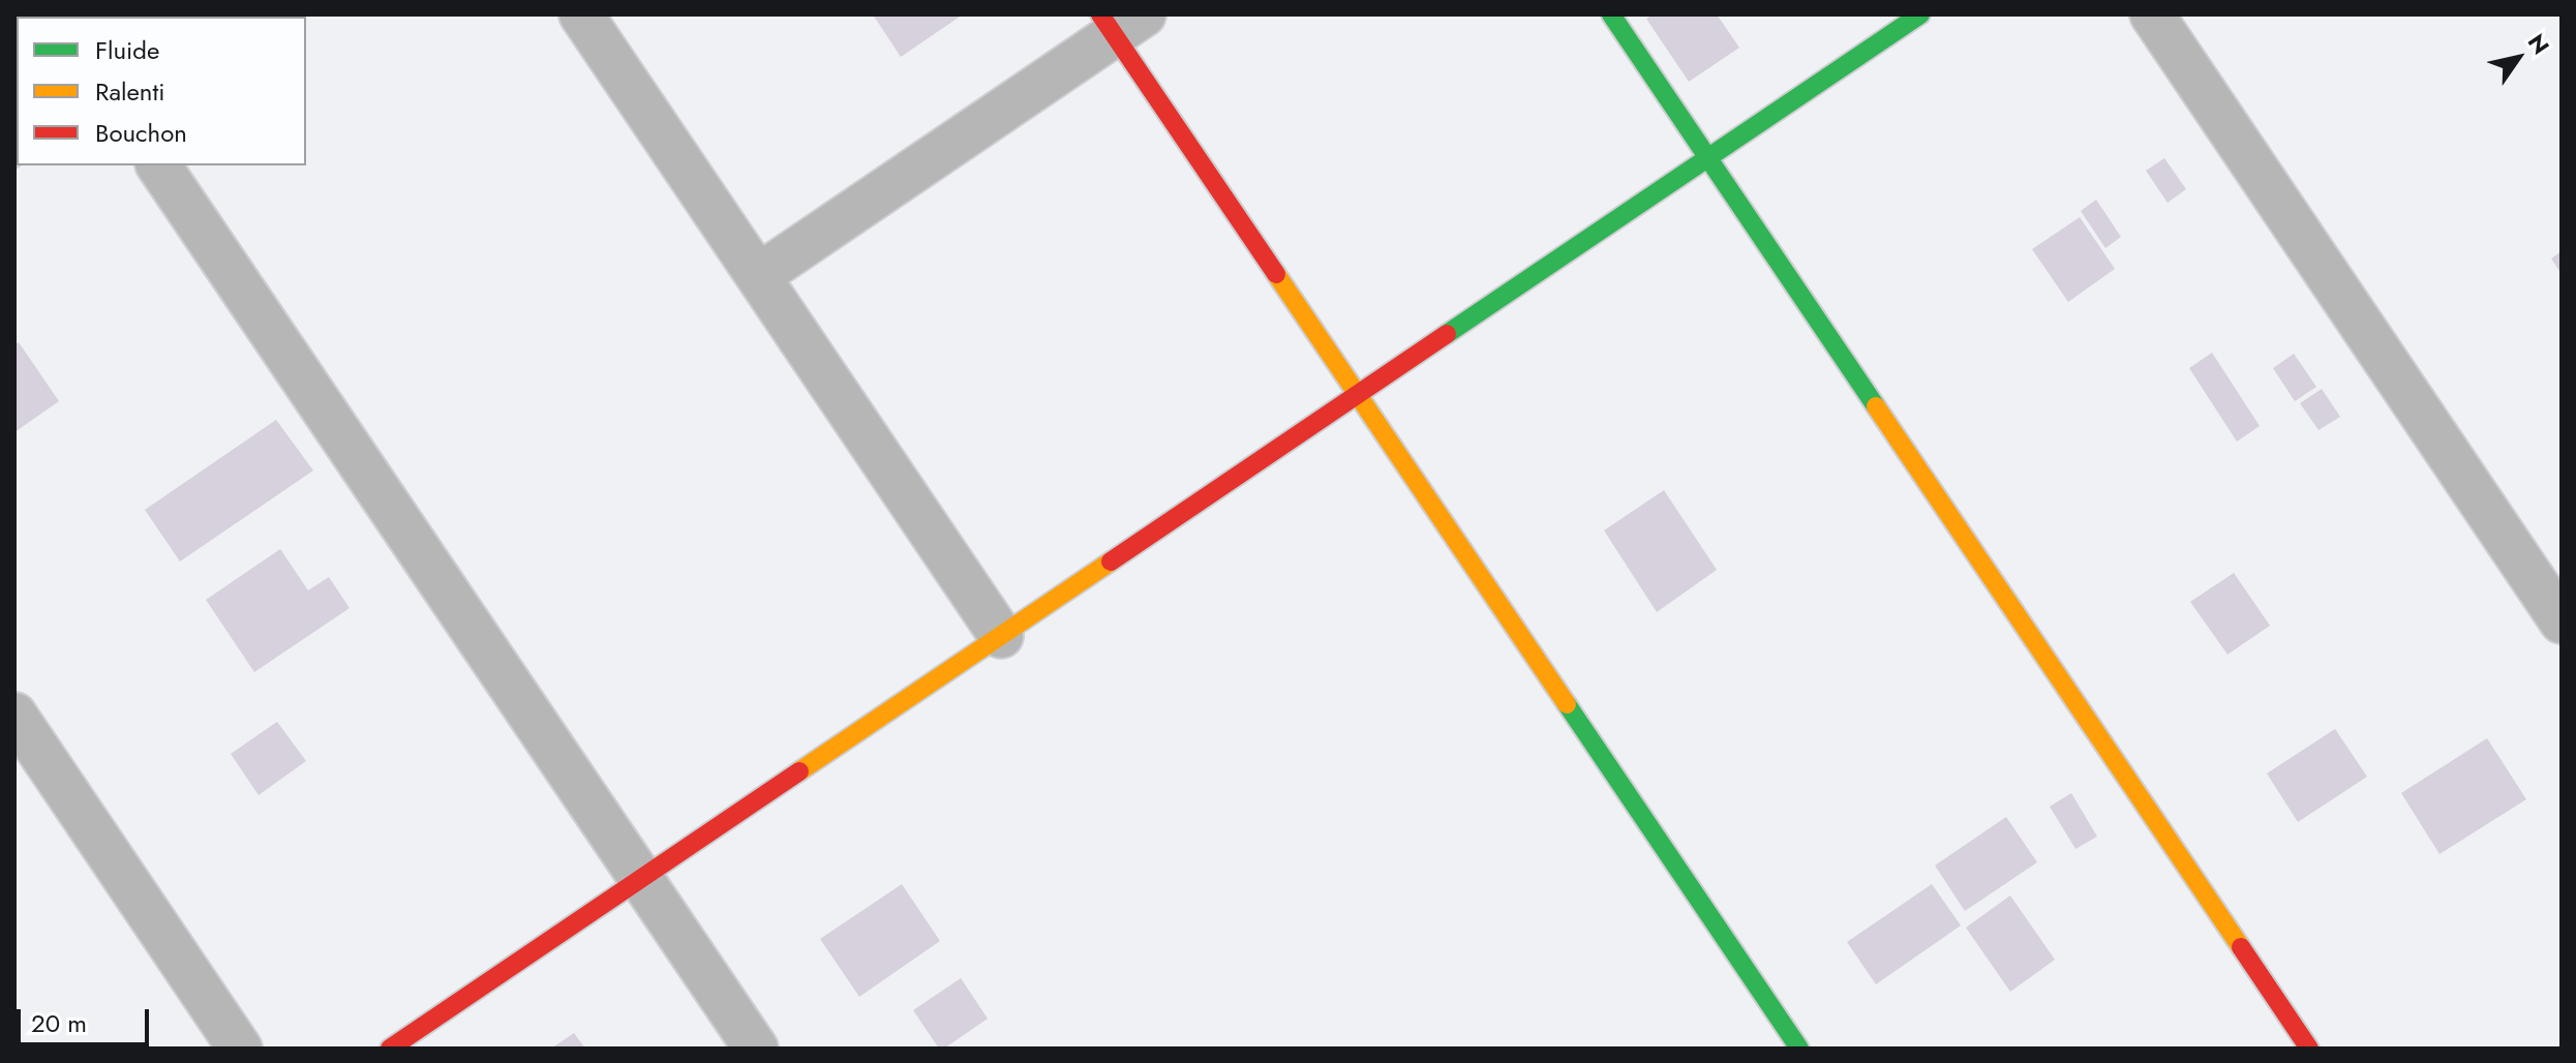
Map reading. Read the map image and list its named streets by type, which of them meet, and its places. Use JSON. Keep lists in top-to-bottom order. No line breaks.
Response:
{"legend":["Fluide","Ralenti","Bouchon"],"scale_bar":"20 m","north":"top right"}
